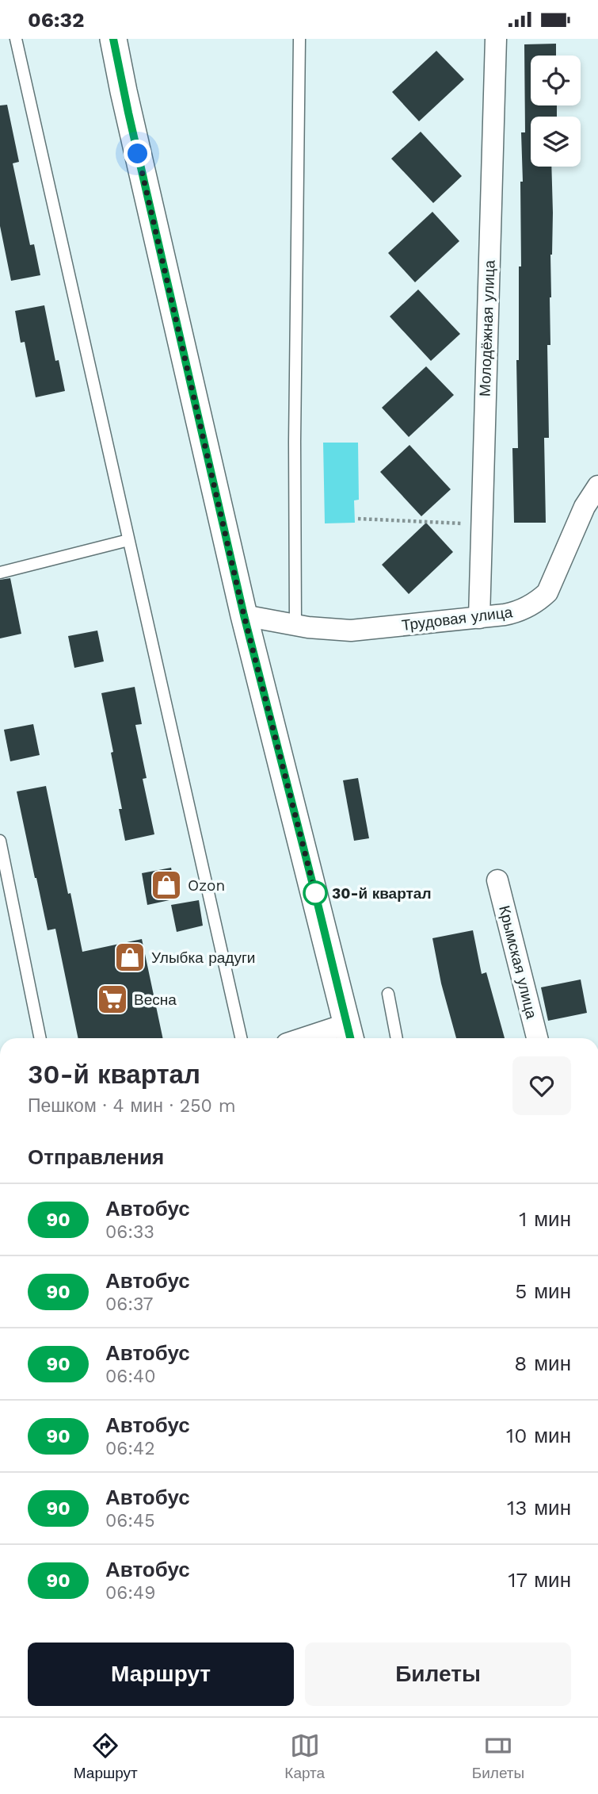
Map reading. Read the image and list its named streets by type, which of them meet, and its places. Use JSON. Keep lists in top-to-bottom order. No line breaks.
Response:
{"streets":{"street":["Молодёжная улица","Трудовая улица","Крымская улица"]},"crossings":[["Молодёжная улица","Трудовая улица"]],"places":{"shop":["Ozon","Улыбка радуги"],"other":["30-й квартал"],"supermarket":["Весна"]},"lines":["bus line 90"],"page":{"status":"06:32","heading":[["30-й квартал","Пешком · 4 мин · 250 m"],"Отправления"],"list":[{"mark":"90","name":"Автобус","note":"06:33","value":"1 мин"},{"mark":"90","name":"Автобус","note":"06:37","value":"5 мин"},{"mark":"90","name":"Автобус","note":"06:40","value":"8 мин"},{"mark":"90","name":"Автобус","note":"06:42","value":"10 мин"},{"mark":"90","name":"Автобус","note":"06:45","value":"13 мин"},{"mark":"90","name":"Автобус","note":"06:49","value":"17 мин"}],"buttons":["Маршрут","Билеты"],"tabs":["Маршрут","Карта","Билеты"]}}
